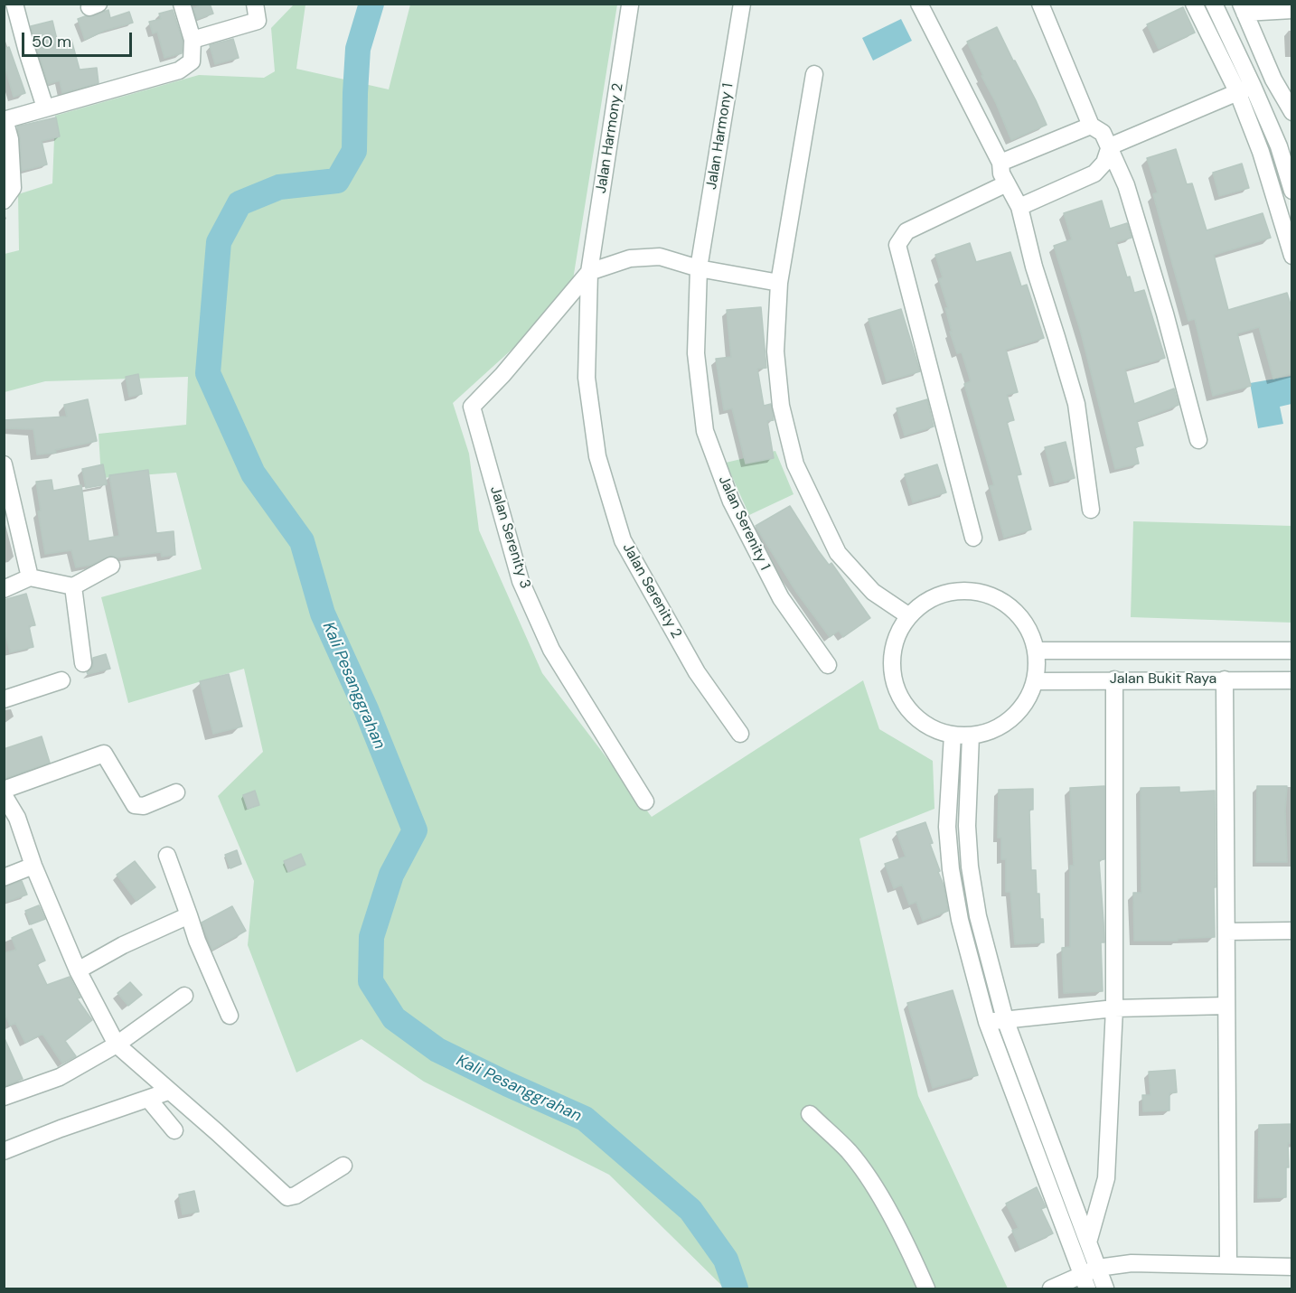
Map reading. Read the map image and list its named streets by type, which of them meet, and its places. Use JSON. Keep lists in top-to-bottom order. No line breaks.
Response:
{"streets":{"street":["Jalan Harmony 1","Jalan Harmony 2","Jalan Serenity 1","Jalan Serenity 3","Jalan Serenity 2","Jalan Bukit Raya"]},"crossings":[["Jalan Harmony 1","Jalan Serenity 1"],["Jalan Harmony 2","Jalan Serenity 3"],["Jalan Harmony 2","Jalan Serenity 2"],["Jalan Serenity 3","Jalan Serenity 2"]],"water":["Kali Pesanggrahan"],"scale_bar":"50 m"}
